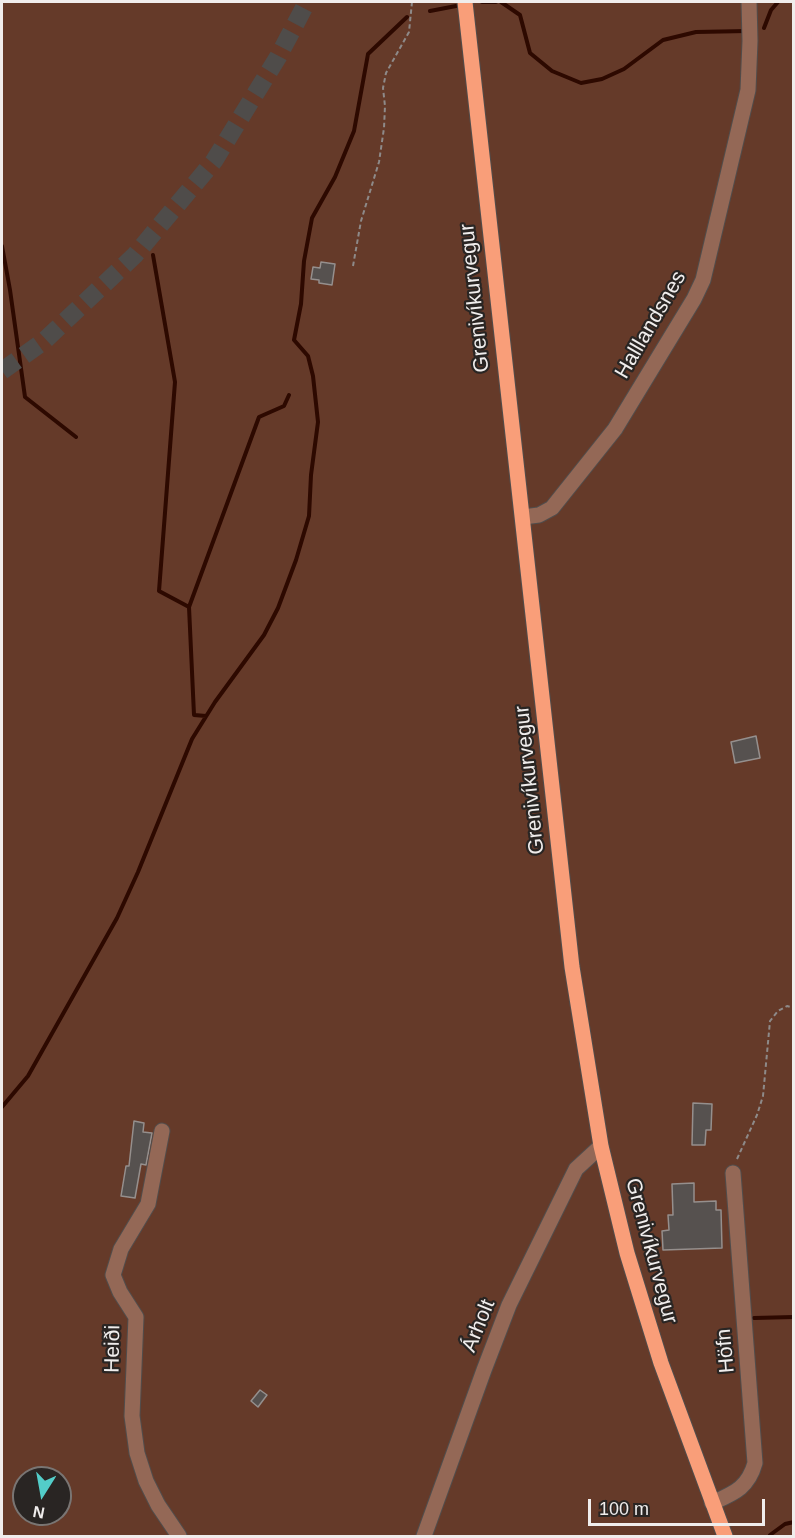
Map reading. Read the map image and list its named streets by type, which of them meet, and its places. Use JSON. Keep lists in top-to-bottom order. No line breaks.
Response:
{"streets":{"main road":["Grenivíkurvegur"],"street":["Halllandsnes","Árholt","Heiði","Höfn"]},"crossings":[["Grenivíkurvegur","Halllandsnes"],["Grenivíkurvegur","Árholt"],["Grenivíkurvegur","Höfn"]],"scale_bar":"100 m","north":"bottom"}
